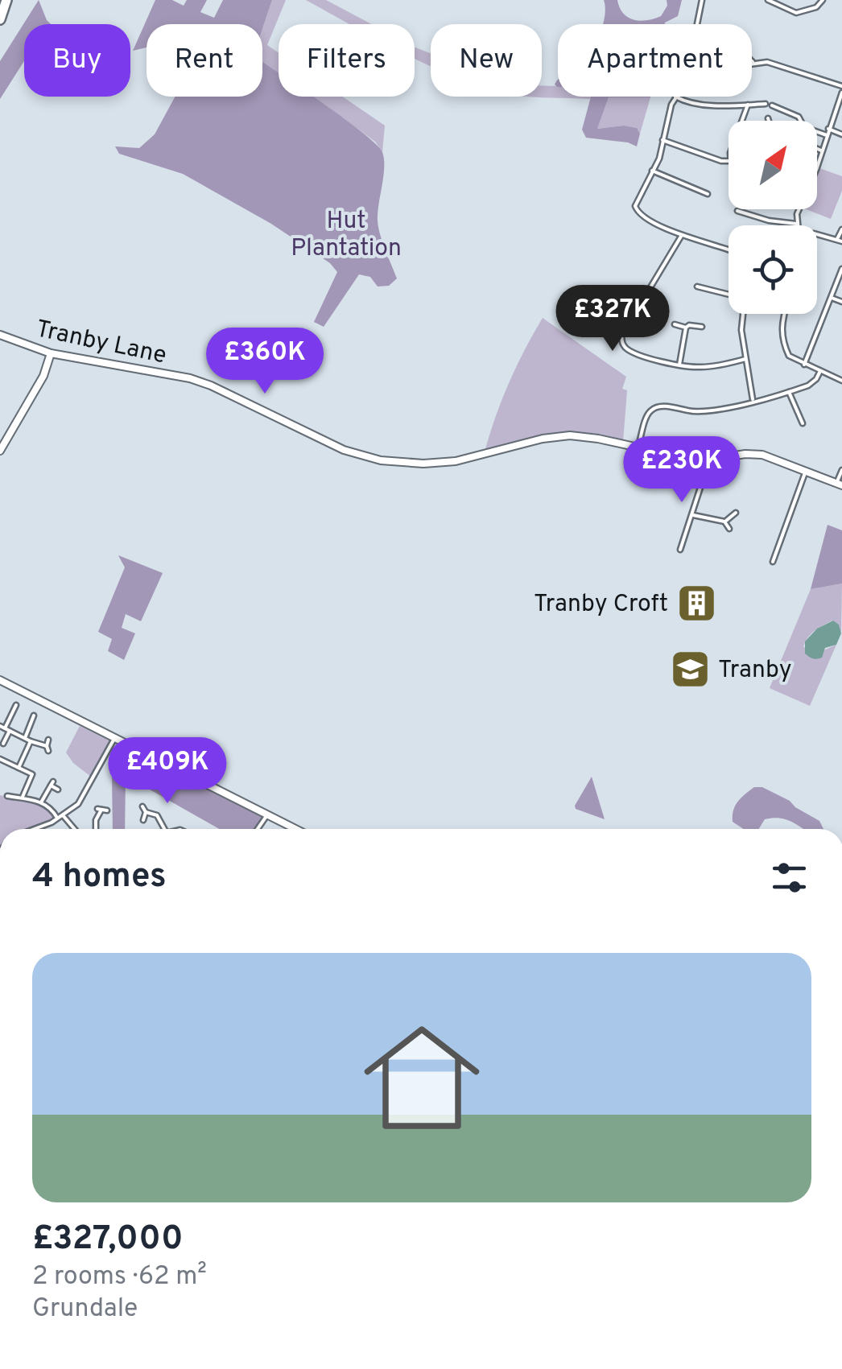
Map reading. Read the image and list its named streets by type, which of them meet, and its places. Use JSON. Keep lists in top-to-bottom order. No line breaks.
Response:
{"streets":{"main road":["Tranby Lane"]},"parks":["Hut Plantation"],"places":{"building":["Tranby Croft"],"school or university":["Tranby"]},"north":"top right","page":{"chip":["Buy","Rent","Filters","New","Apartment"],"price":["£327K","£360K","£230K","£409K"],"heading":"4 homes","list":[{"name":"£327,000","note":"2 rooms · 62 m² · Grundale"}]}}
